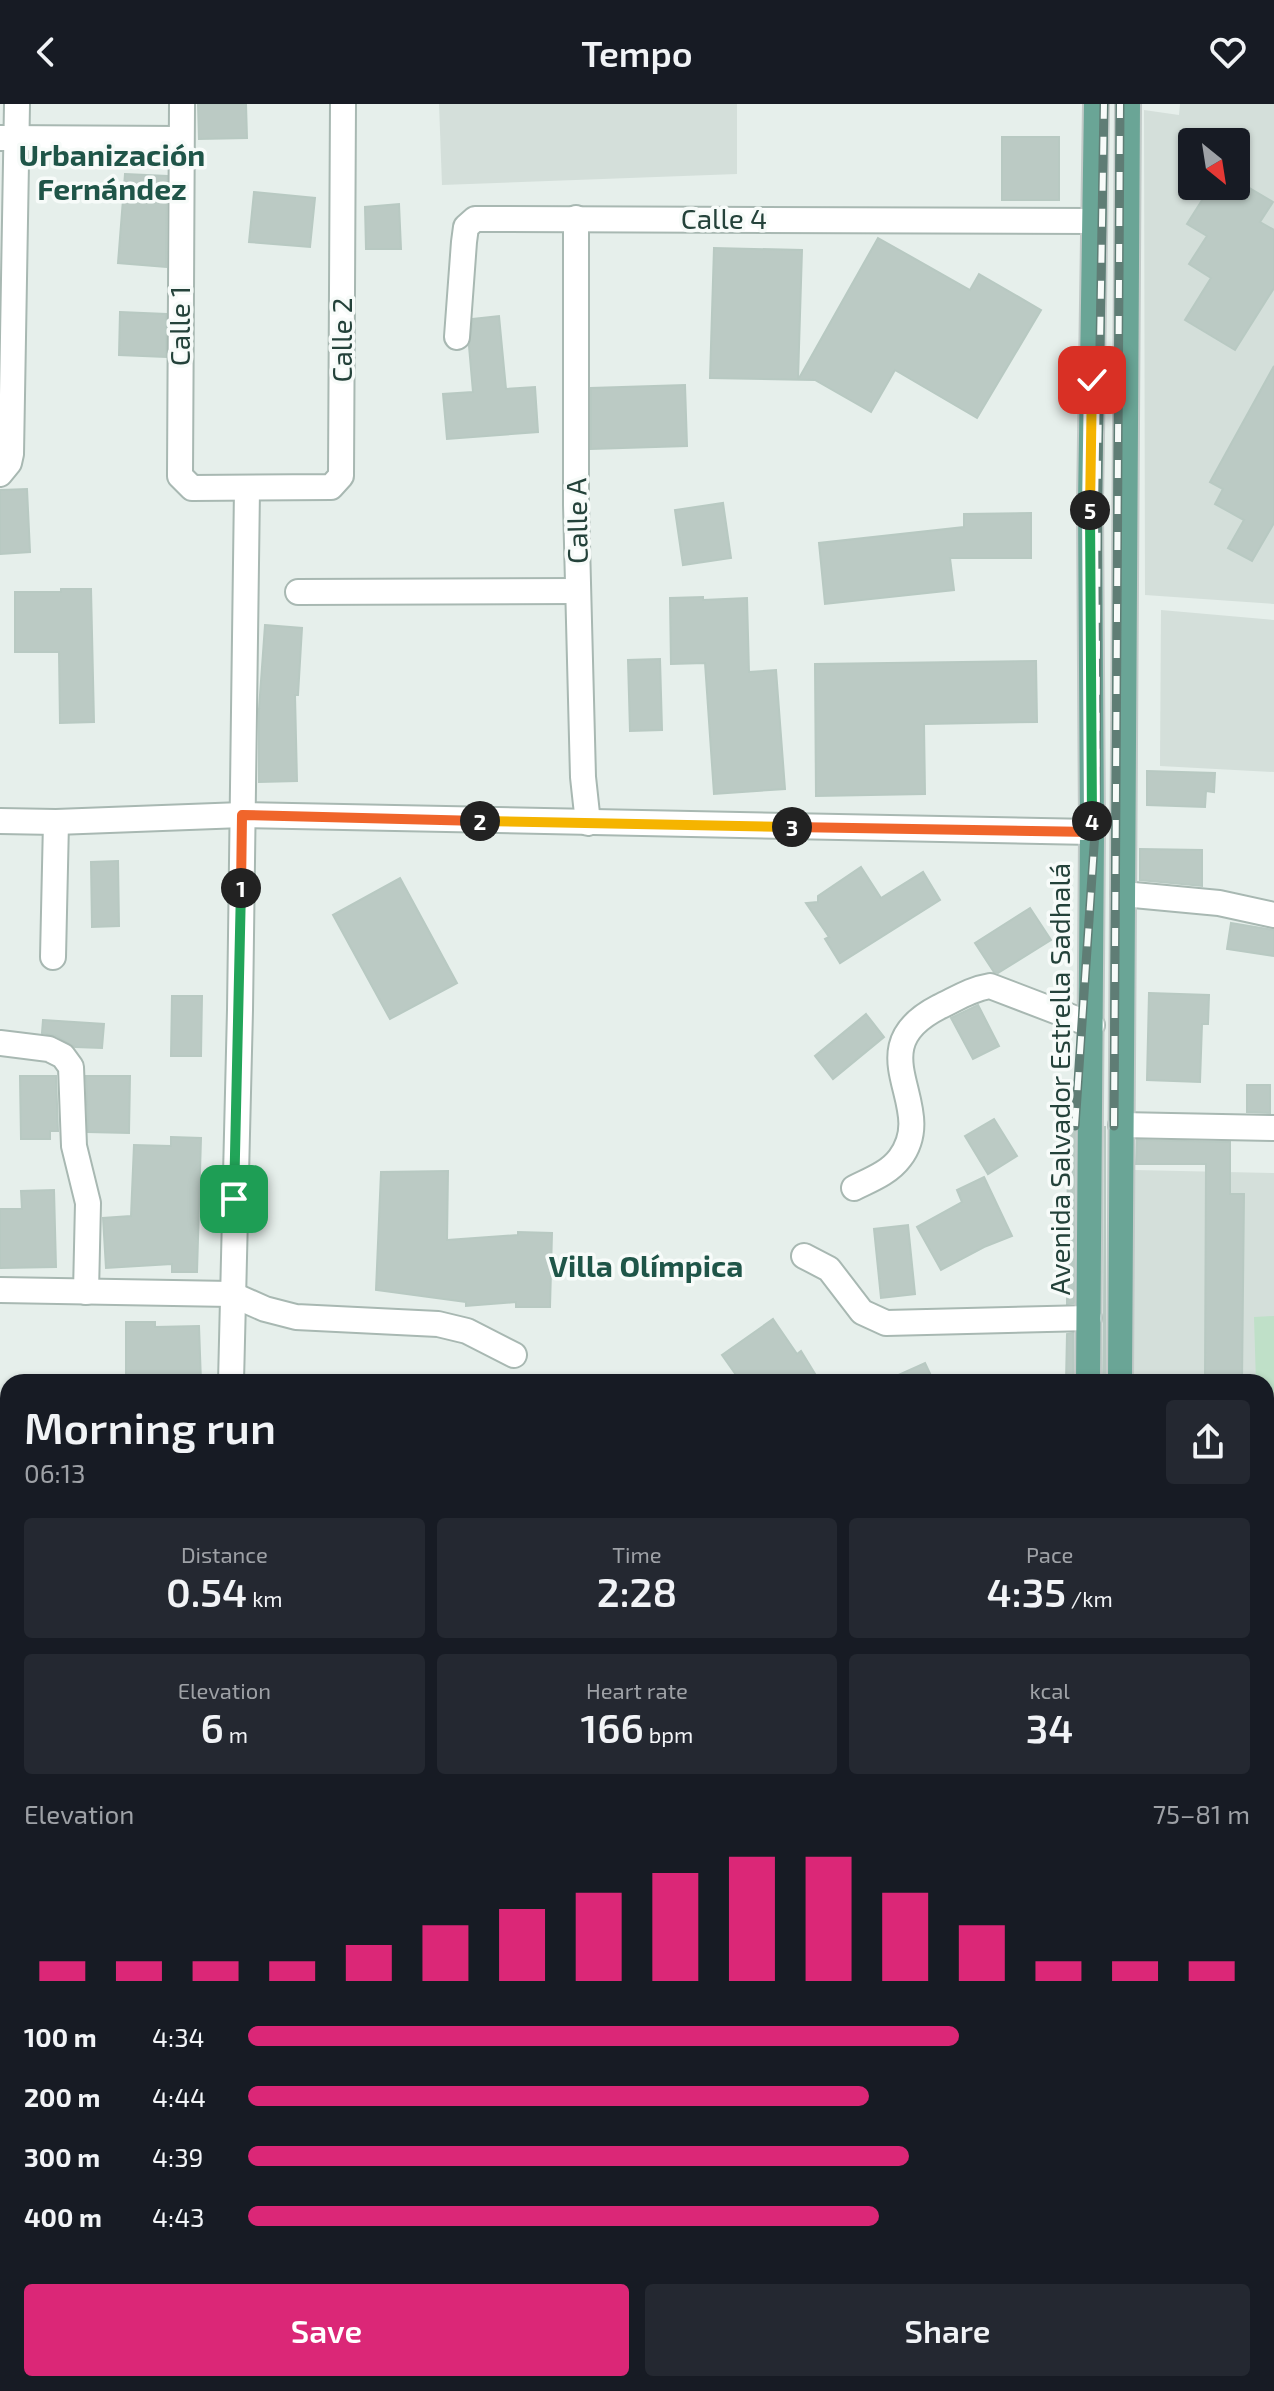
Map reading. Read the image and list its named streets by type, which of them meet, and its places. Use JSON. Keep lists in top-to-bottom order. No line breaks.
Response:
{"streets":{"main road":["Avenida Salvador Estrella Sadhalá"],"street":["Calle 4","Calle 1","Calle 2","Calle A"]},"crossings":[["Calle 4","Calle A"],["Calle 4","Avenida Salvador Estrella Sadhalá"],["Calle 1","Calle 2"]],"districts":["Urbanización Fernández","Villa Olímpica"],"north":"bottom right","page":{"header":"Tempo","pins":["5","2","4","3","1"],"heading":["Morning run","06:13"],"stats":[["Distance","0.54 km"],["Time","2:28"],["Pace","4:35 /km"],["Elevation","6 m"],["Heart rate","166 bpm"],["kcal","34"]],"chart":["Elevation","75–81 m"],"list":[{"name":"100 m","note":"4:34"},{"name":"200 m","note":"4:44"},{"name":"300 m","note":"4:39"},{"name":"400 m","note":"4:43"}],"buttons":["Save","Share"]}}
